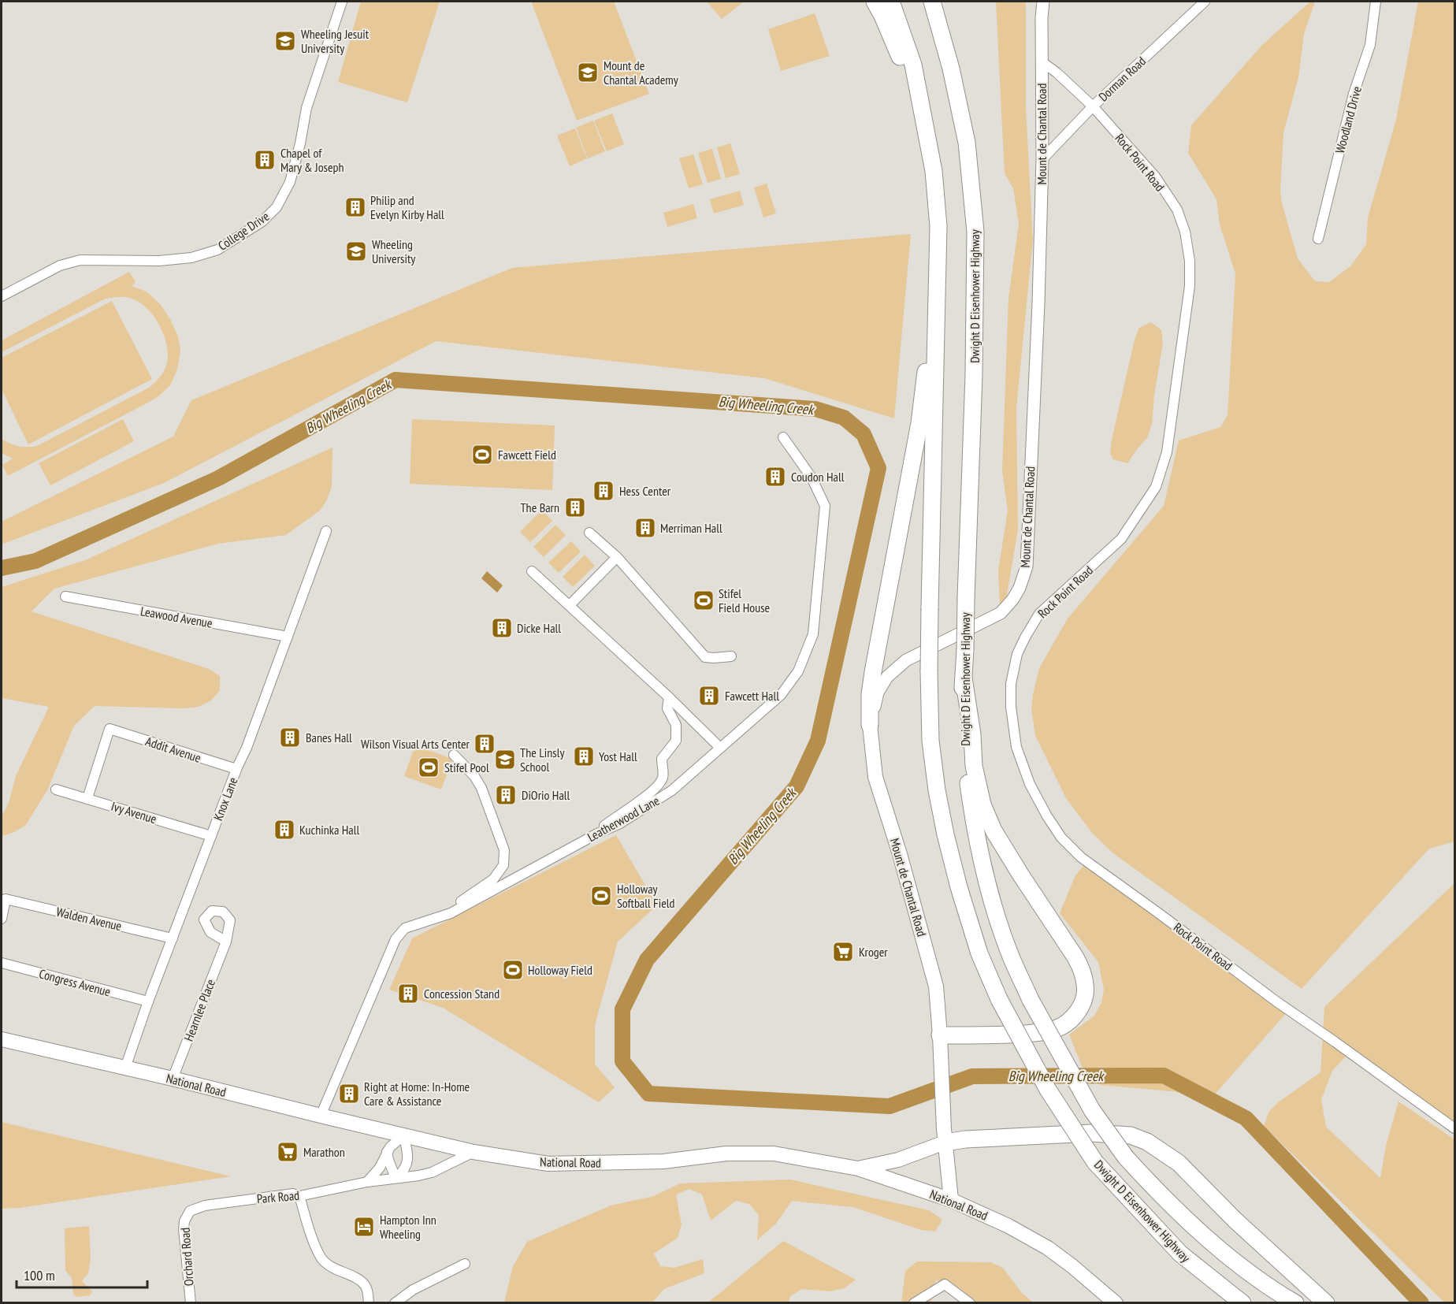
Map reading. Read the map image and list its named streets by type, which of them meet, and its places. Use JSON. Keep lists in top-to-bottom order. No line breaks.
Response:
{"streets":{"highway":["Dwight D Eisenhower Highway"],"main road":["Mount de Chantal Road","National Road"],"street":["Dorman Road","Woodland Drive","Rock Point Road","College Drive","Leawood Avenue","Addit Avenue","Knox Lane","Ivy Avenue","Leatherwood Lane","Walden Avenue","Congress Avenue","Hearnlee Place","Park Road","Orchard Road"]},"crossings":[["Dorman Road","Mount de Chantal Road"],["Dorman Road","Rock Point Road"],["Mount de Chantal Road","Rock Point Road"],["Mount de Chantal Road","National Road"],["Leawood Avenue","Knox Lane"],["Addit Avenue","Knox Lane"],["Addit Avenue","Ivy Avenue"],["Knox Lane","Ivy Avenue"],["Knox Lane","Walden Avenue"],["Knox Lane","Congress Avenue"],["Knox Lane","National Road"],["Leatherwood Lane","National Road"],["Hearnlee Place","National Road"],["National Road","Park Road"],["Park Road","Orchard Road"]],"water":["Big Wheeling Creek"],"places":{"school or university":["Wheeling Jesuit University","Mount de Chantal Academy","Wheeling University","The Linsly School"],"building":["Chapel of Mary & Joseph","Philip and Evelyn Kirby Hall","Coudon Hall","Hess Center","The Barn","Merriman Hall","Dicke Hall","Fawcett Hall","Banes Hall","Wilson Visual Arts Center","Yost Hall","DiOrio Hall","Kuchinka Hall","Concession Stand","Right at Home: In-Home Care & Assistance"],"sports":["Fawcett Field","Stifel Field House","Stifel Pool","Holloway Softball Field","Holloway Field"],"supermarket":["Kroger","Marathon"],"hotel":["Hampton Inn Wheeling"]},"scale_bar":"100 m"}
